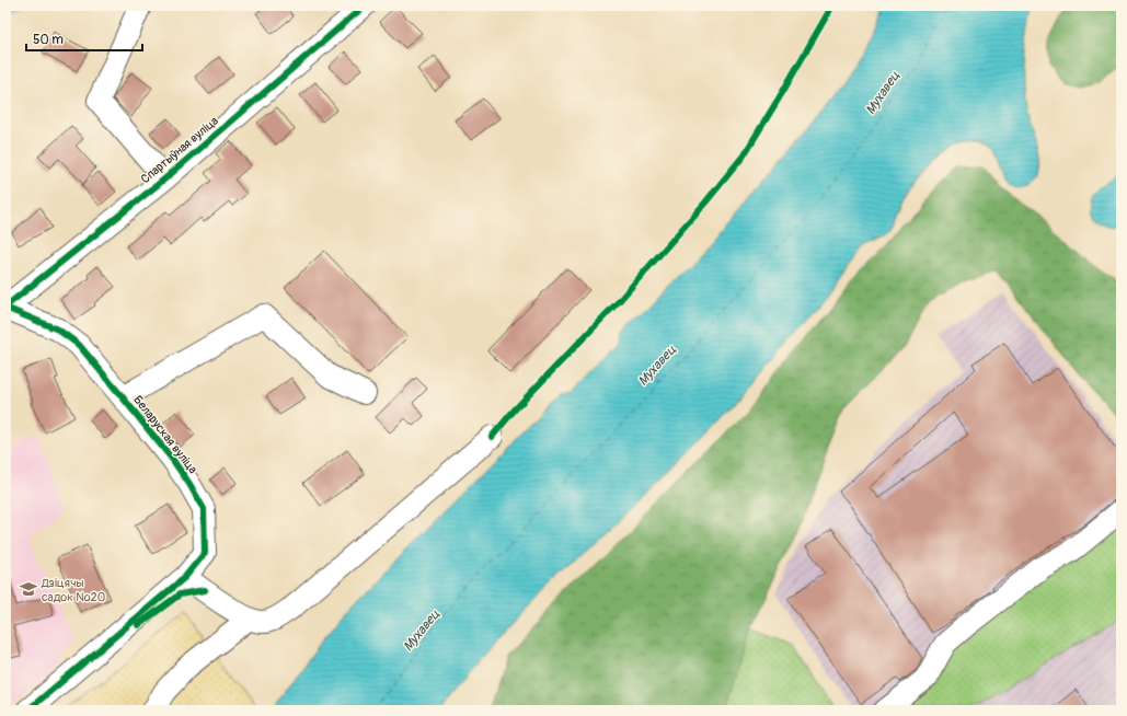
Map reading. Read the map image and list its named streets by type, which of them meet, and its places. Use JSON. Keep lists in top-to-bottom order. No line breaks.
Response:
{"streets":{"street":["Спартыўная вуліца","Беларуская вуліца"]},"crossings":[["Спартыўная вуліца","Беларуская вуліца"]],"water":["Мухавец"],"places":{"school or university":["Дзіцячы садок №20"]},"scale_bar":"50 m"}
